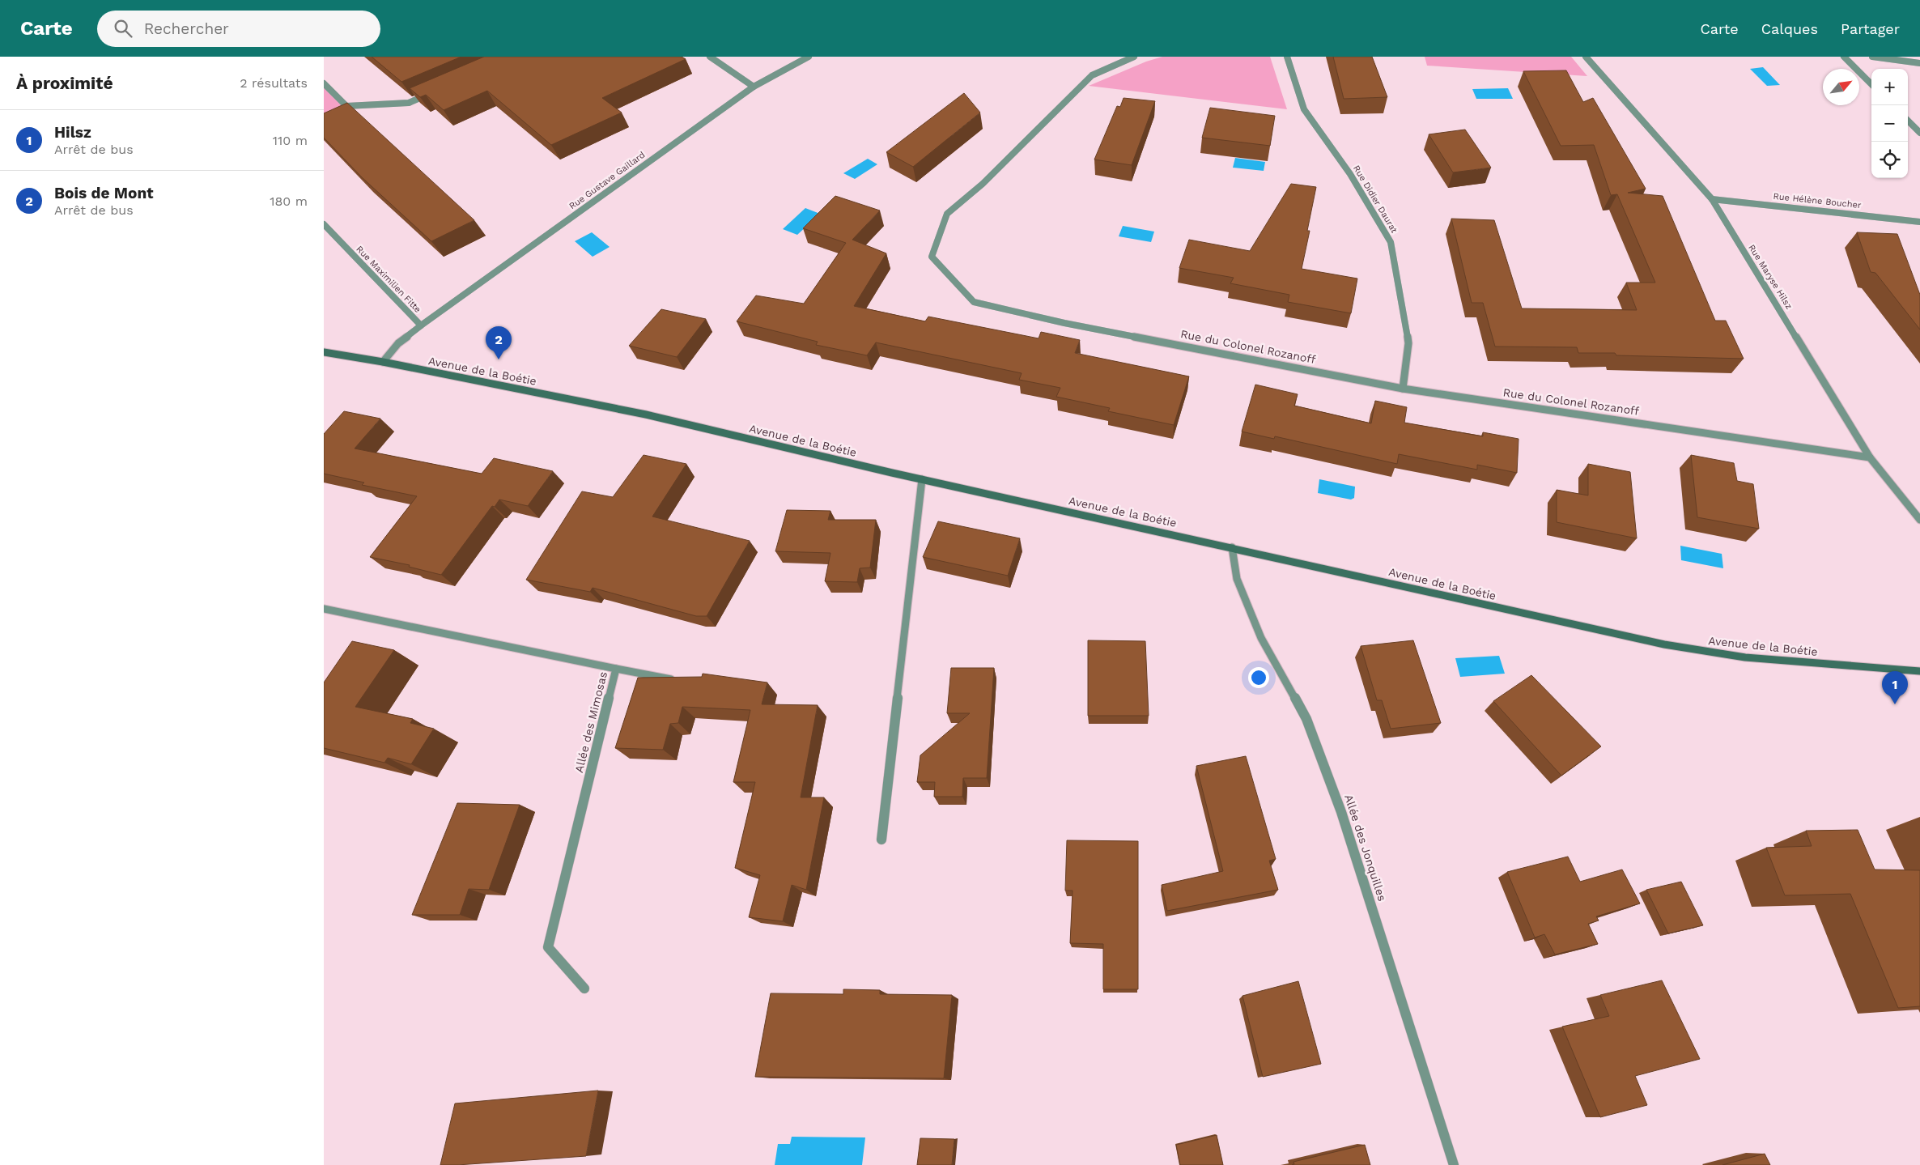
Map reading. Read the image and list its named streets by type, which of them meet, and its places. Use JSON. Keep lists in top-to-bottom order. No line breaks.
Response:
{"streets":{"main road":["Avenue de la Boétie"],"street":["Rue Gustave Gaillard","Rue Didier Daurat","Rue Hélène Boucher","Rue Maryse Hilsz","Rue Maximilien Fitte","Rue du Colonel Rozanoff","Allée des Mimosas","Allée des Jonquilles"]},"crossings":[["Rue Gustave Gaillard","Rue Maximilien Fitte"],["Rue Didier Daurat","Rue du Colonel Rozanoff"],["Rue Hélène Boucher","Rue Maryse Hilsz"],["Rue Maryse Hilsz","Rue du Colonel Rozanoff"],["Rue Maximilien Fitte","Avenue de la Boétie"],["Avenue de la Boétie","Allée des Jonquilles"]],"north":"top right","page":{"header":"Carte","search":"Rechercher","nav":["Carte","Calques","Partager"],"heading":["À proximité","2 résultats"],"map_buttons":["+","−"],"list":[{"mark":"1","name":"Hilsz","note":"Arrêt de bus","value":"110 m"},{"mark":"2","name":"Bois de Mont","note":"Arrêt de bus","value":"180 m"}],"pins":["2","1"]}}
